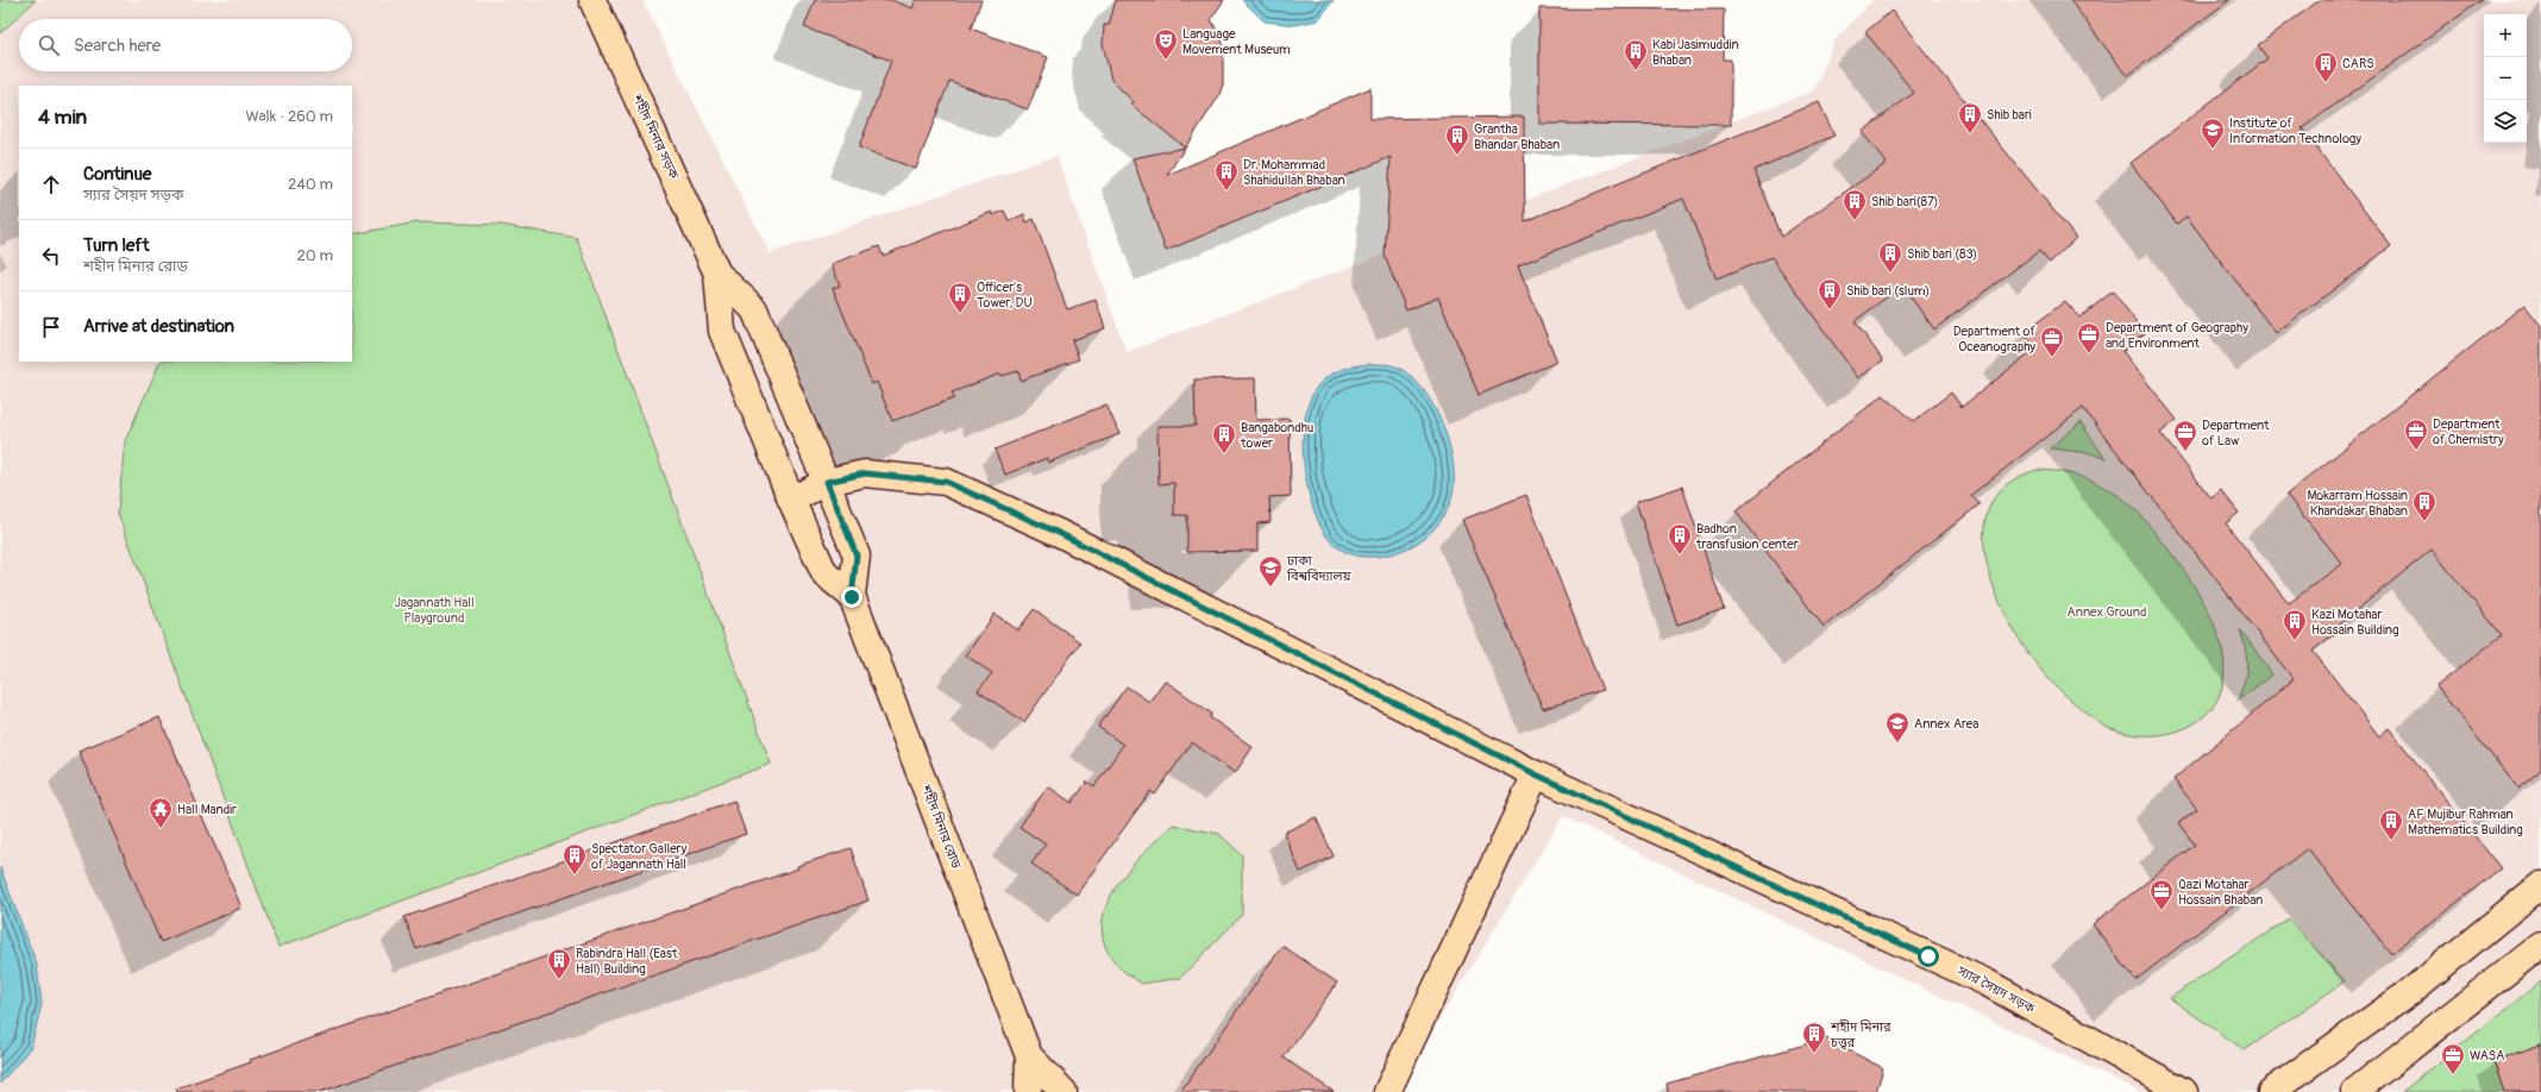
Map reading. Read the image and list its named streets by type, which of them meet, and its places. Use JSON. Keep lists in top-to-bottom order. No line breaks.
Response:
{"streets":{"main road":["শহীদ মিনার সড়ক","শহীদ মিনার রোড","স্যার সৈয়দ সড়ক"]},"crossings":[["শহীদ মিনার সড়ক","শহীদ মিনার রোড"],["শহীদ মিনার সড়ক","স্যার সৈয়দ সড়ক"],["শহীদ মিনার রোড","স্যার সৈয়দ সড়ক"]],"parks":["Jagannath Hall Playground","Annex Ground"],"places":{"theatre":["Language Movement Museum"],"building":["Kabi Jasimuddin Bhaban","CARS","Shib bari","Grantha Bhandar Bhaban","Dr. Mohammad Shahidullah Bhaban","Shib bari(87)","Shib bari (83)","Shib bari (slum)","Officer's Tower, DU","Bangabondhu tower","Mokarram Hossain Khandakar Bhaban","Badhon transfusion center","Kazi Motahar Hossain Building","AF Mujibur Rahman Mathematics Building","Spectator Gallery of Jagannath Hall","Rabindra Hall (East Hall) Building","শহীদ মিনার চত্ত্বর"],"school or university":["Institute of Information Technology","ঢাকা বিশ্ববিদ্যালয়","Annex Area"],"office":["Department of Geography and Environment","Department of Oceanography","Department of Chemistry","Department of Law","Qazi Motahar Hossain Bhaban","WASA"],"temple":["Hall Mandir"]},"page":{"map_buttons":["+","−"],"search":"Search here","heading":["4 min","Walk · 260 m"],"list":[["Continue","স্যার সৈয়দ সড়ক","240 m"],["Turn left","শহীদ মিনার রোড","20 m"],"Arrive at destination"]}}
